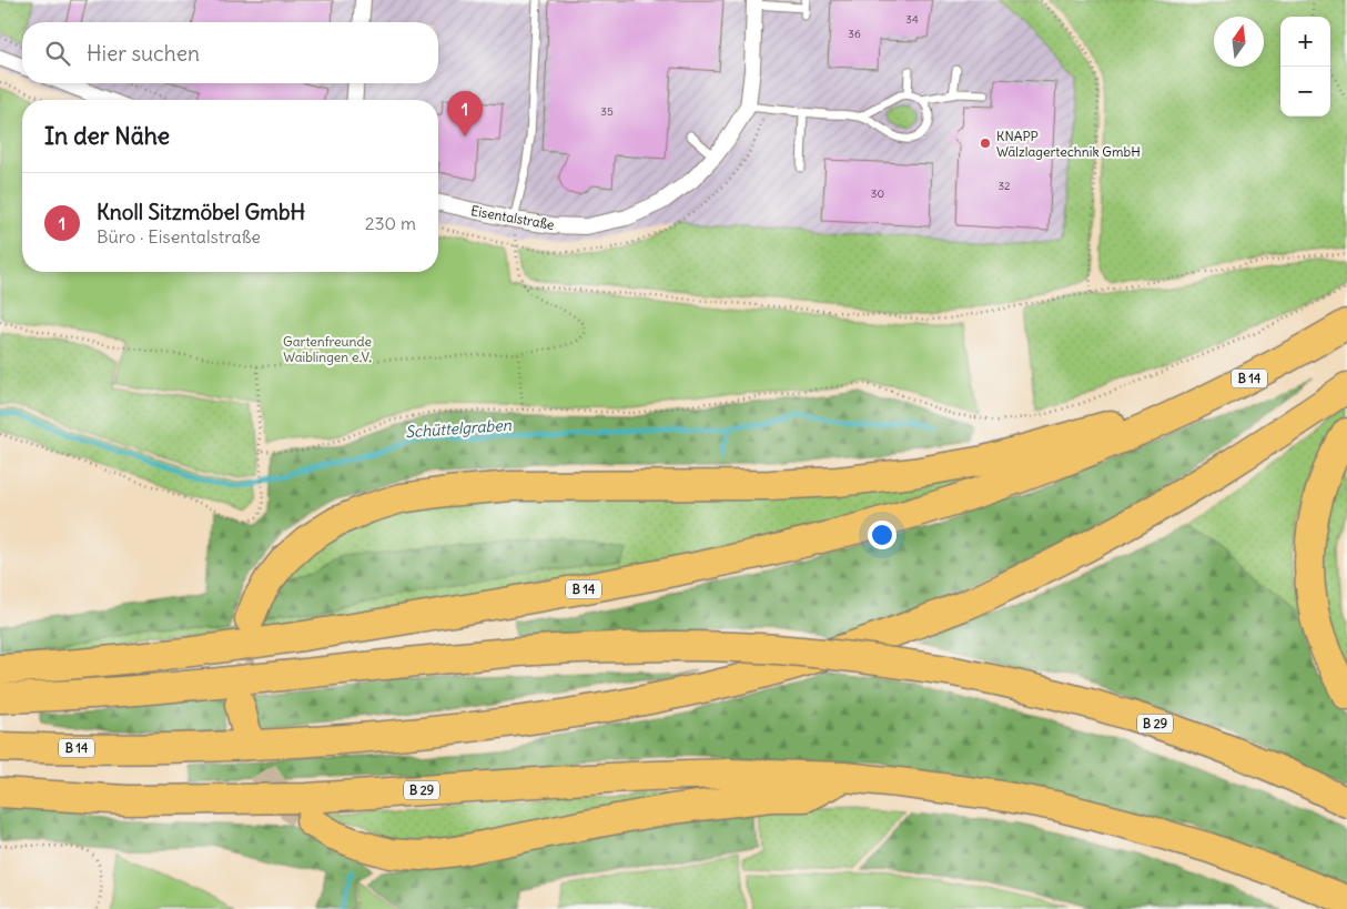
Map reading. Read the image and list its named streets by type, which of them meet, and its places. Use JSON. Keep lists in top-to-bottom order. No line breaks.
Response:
{"streets":{"highway":["B 14","B 29"],"street":["Eisentalstraße"]},"water":["Schüttelgraben"],"parks":["Gartenfreunde Waiblingen e.V."],"places":["KNAPP Wälzlagertechnik GmbH"],"house_numbers":["34","36","35","32","30"],"north":"top","page":{"map_buttons":["+","−"],"search":"Hier suchen","pins":"1","heading":"In der Nähe","list":[{"mark":"1","name":"Knoll Sitzmöbel GmbH","note":"Büro · Eisentalstraße","value":"230 m"}]}}
